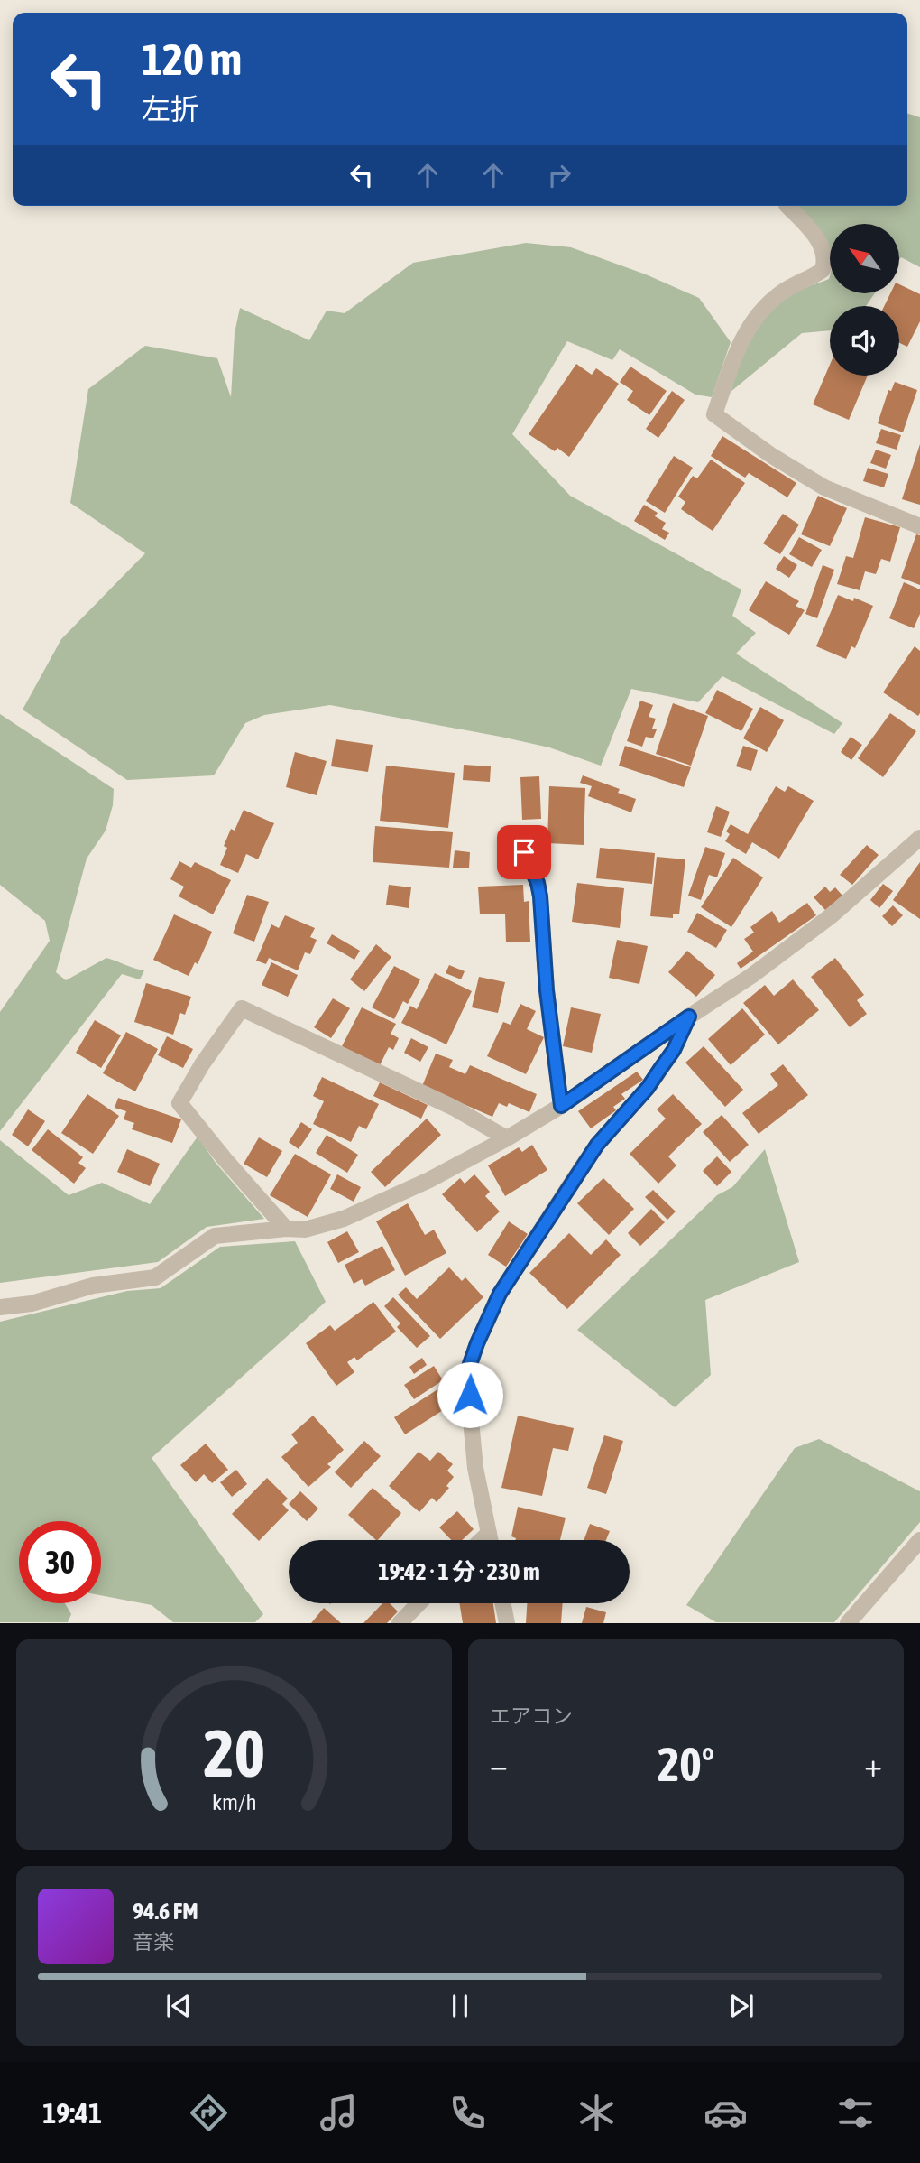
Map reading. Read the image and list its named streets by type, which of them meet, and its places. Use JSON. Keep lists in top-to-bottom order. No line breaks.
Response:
{"north":"top left","page":{"turn":["120 m","左折"],"limit":"30","trip":"19:42 · 1 分 · 230 m","tile":"エアコン","heat":["−","20°","+"],"song":["94.6 FM","音楽"],"tabs":"19:41","gauge":["20","km/h"]}}
